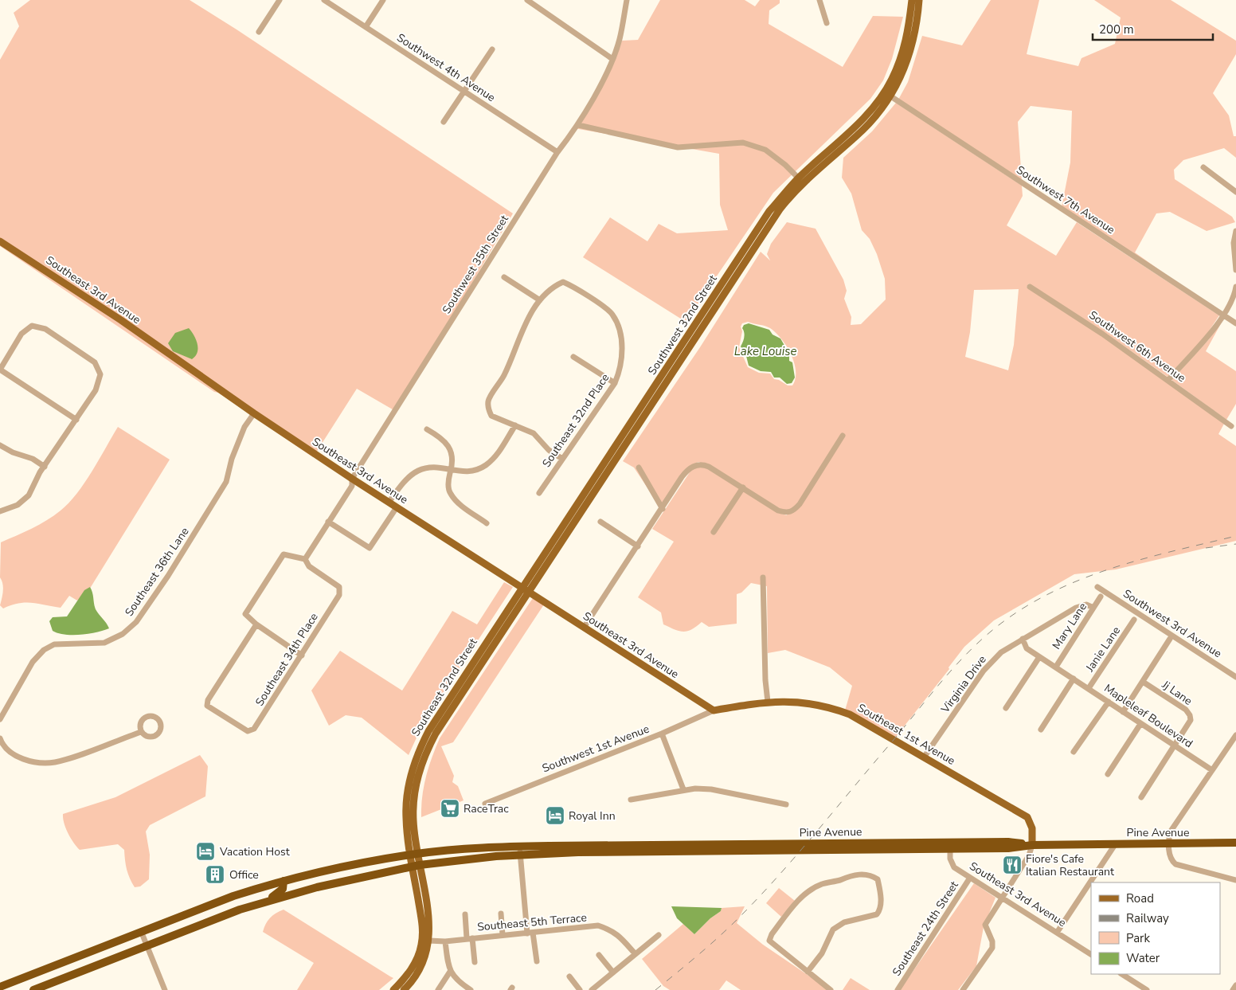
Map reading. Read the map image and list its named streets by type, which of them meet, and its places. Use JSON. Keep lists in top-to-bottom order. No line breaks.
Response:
{"streets":{"highway":["Pine Avenue"],"main road":["Southeast 3rd Avenue","Southwest 32nd Street","Southeast 32nd Street","Southeast 1st Avenue"],"street":["Southwest 4th Avenue","Southwest 7th Avenue","Southwest 35th Street","Southwest 6th Avenue","Southeast 32nd Place","Southeast 36th Lane","Southwest 3rd Avenue","Mary Lane","Janie Lane","Southeast 34th Place","Virginia Drive","Jj Lane","Mapleleaf Boulevard","Southwest 1st Avenue","Southeast 5th Terrace","Southeast 24th Street"]},"crossings":[["Southwest 4th Avenue","Southwest 35th Street"],["Southwest 7th Avenue","Southwest 32nd Street"],["Southwest 35th Street","Southeast 3rd Avenue"],["Southwest 35th Street","Southeast 34th Place"],["Southeast 3rd Avenue","Southwest 32nd Street"],["Southeast 3rd Avenue","Southeast 36th Lane"],["Southeast 3rd Avenue","Southeast 32nd Street"],["Southeast 3rd Avenue","Southeast 1st Avenue"],["Southeast 3rd Avenue","Southwest 1st Avenue"],["Southeast 3rd Avenue","Pine Avenue"],["Southeast 3rd Avenue","Southeast 24th Street"],["Southwest 32nd Street","Southeast 32nd Street"],["Mary Lane","Virginia Drive"],["Mary Lane","Mapleleaf Boulevard"],["Janie Lane","Mapleleaf Boulevard"],["Virginia Drive","Mapleleaf Boulevard"],["Virginia Drive","Southeast 1st Avenue"],["Jj Lane","Mapleleaf Boulevard"],["Southeast 1st Avenue","Southwest 1st Avenue"],["Southeast 1st Avenue","Pine Avenue"]],"water":["Lake Louise"],"places":{"supermarket":["RaceTrac"],"hotel":["Royal Inn","Vacation Host"],"restaurant":["Fiore's Cafe Italian Restaurant"],"building":["Office"]},"legend":["Road","Railway","Park","Water"],"scale_bar":"200 m"}
